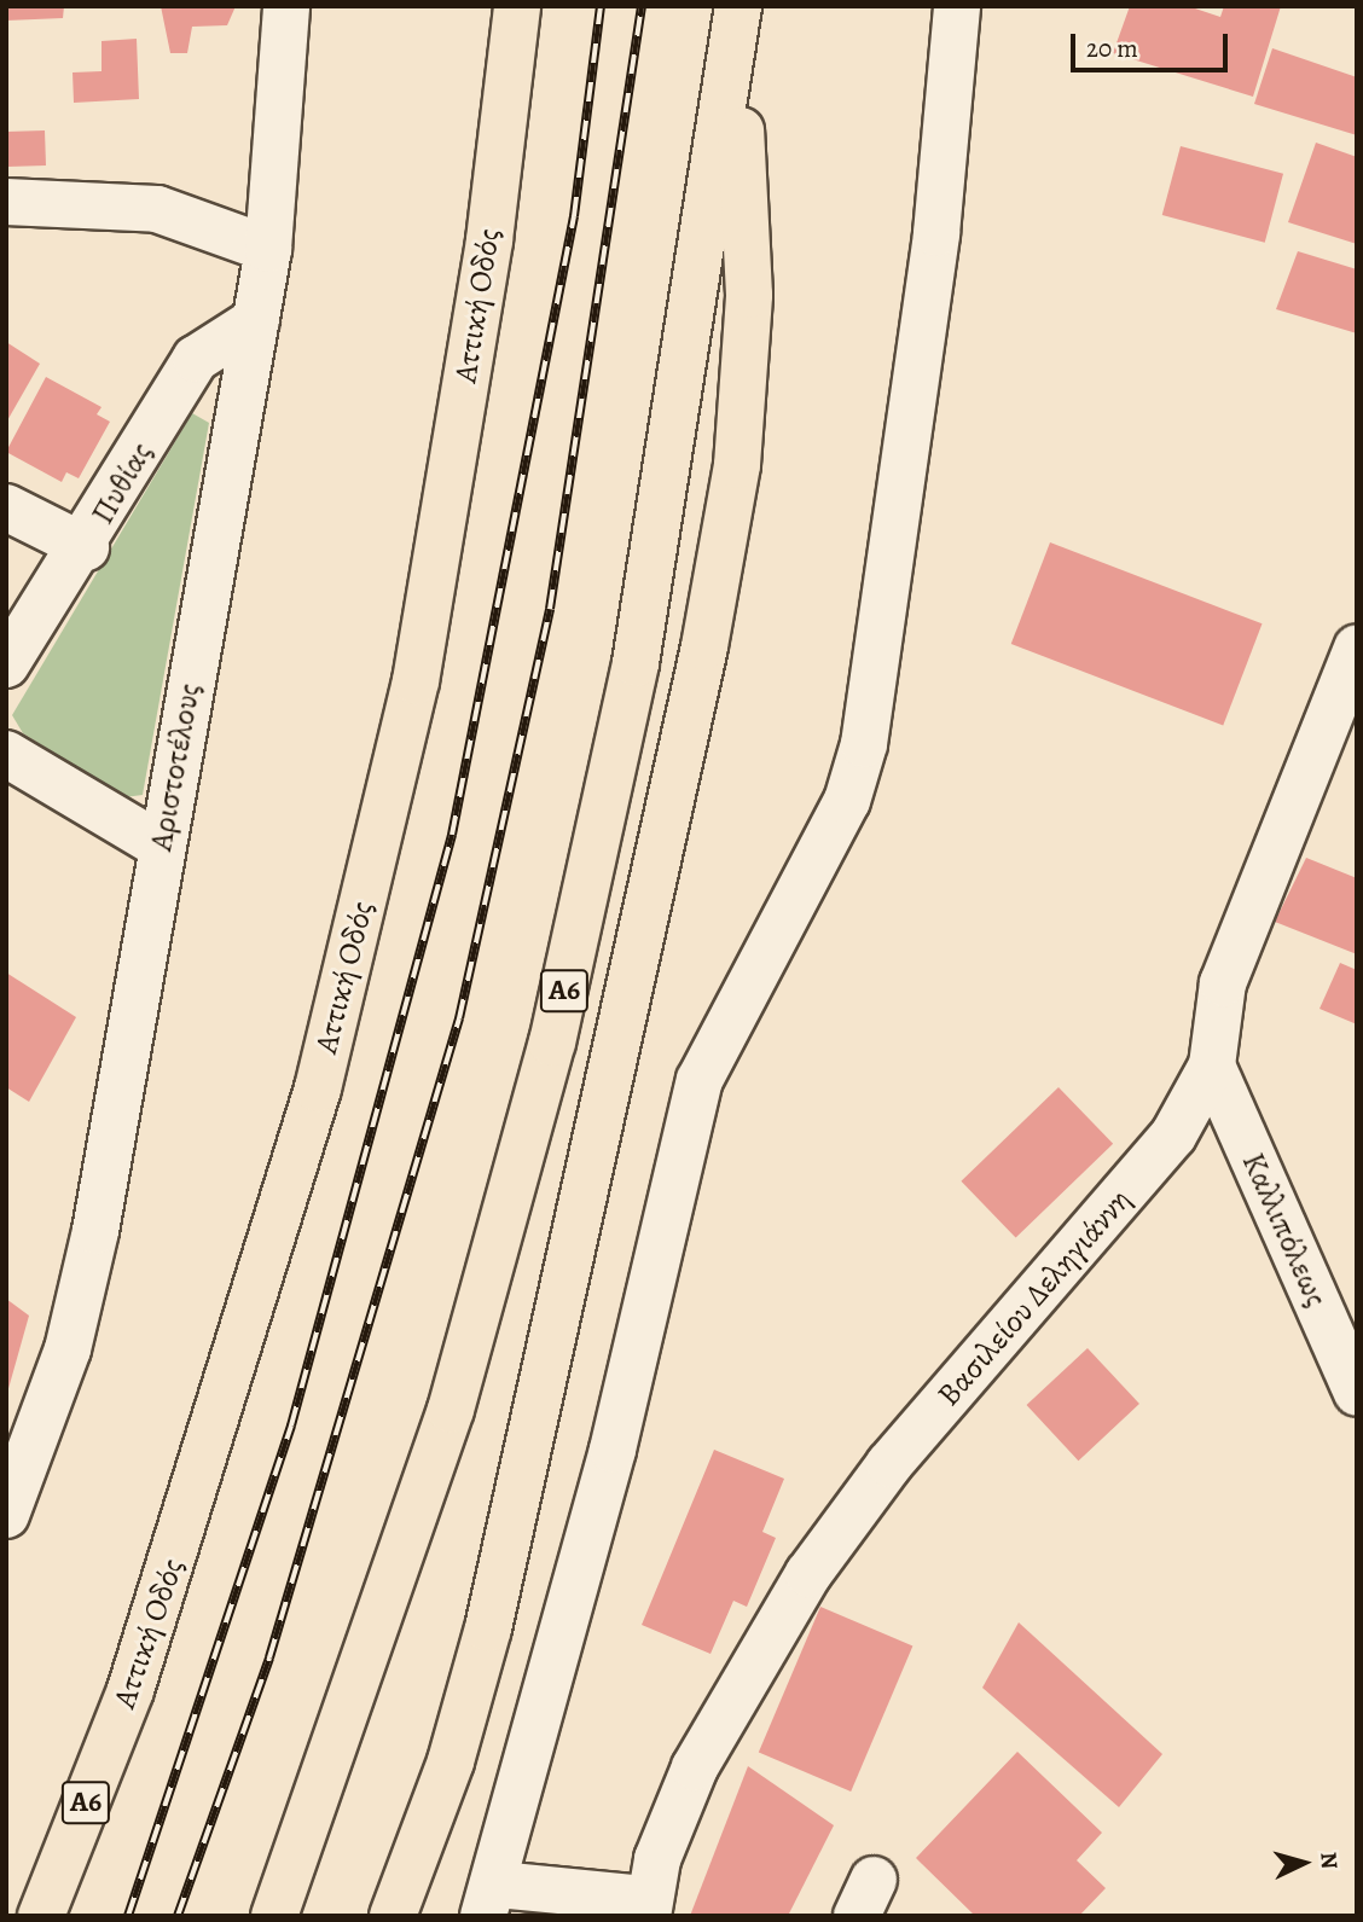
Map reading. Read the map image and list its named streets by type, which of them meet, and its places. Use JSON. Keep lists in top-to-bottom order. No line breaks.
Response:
{"streets":{"highway":["Αττική Οδός","Α6"],"street":["Πυθίας","Αριστοτέλους","Καλλιπόλεως","Βασιλείου Δεληγιάννη"]},"crossings":[["Πυθίας","Αριστοτέλους"],["Καλλιπόλεως","Βασιλείου Δεληγιάννη"]],"scale_bar":"20 m","north":"right"}
